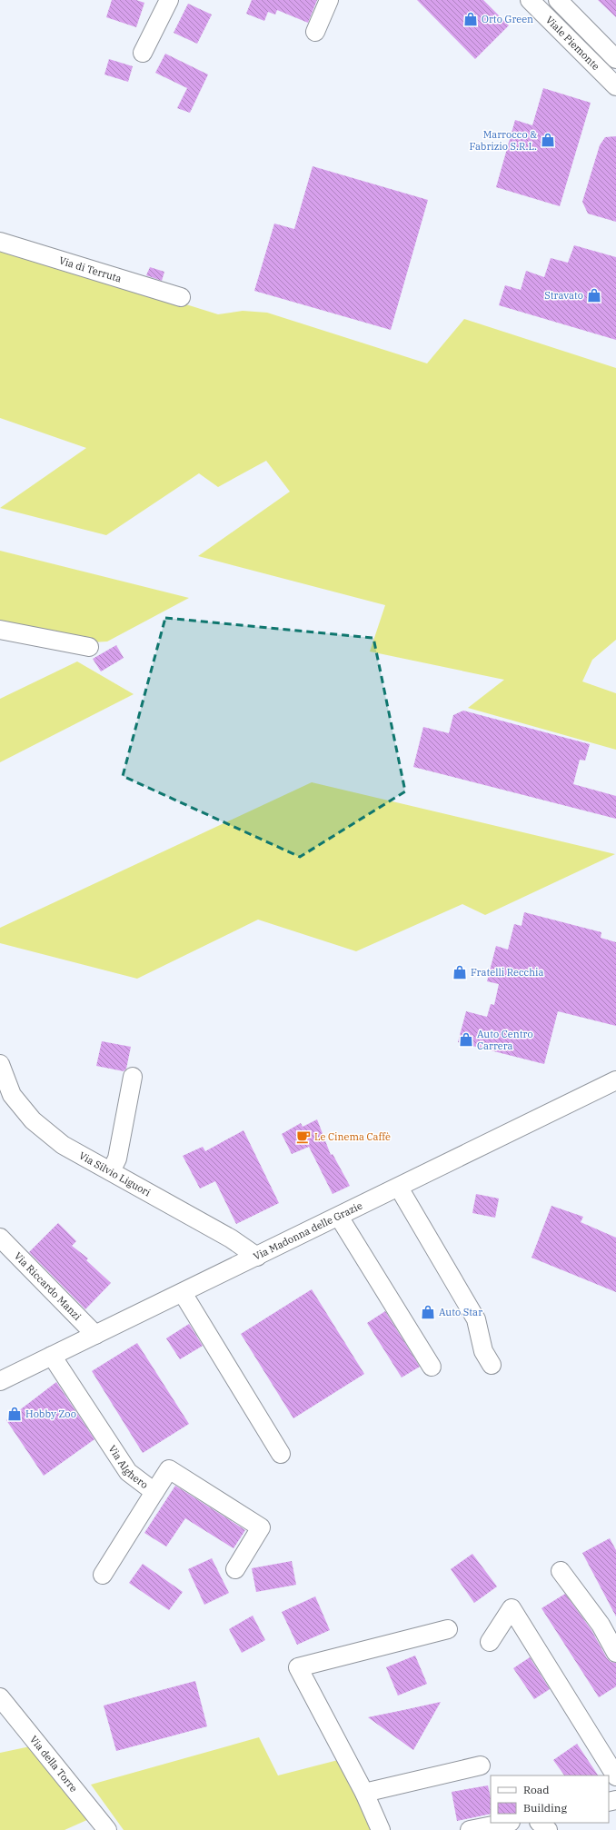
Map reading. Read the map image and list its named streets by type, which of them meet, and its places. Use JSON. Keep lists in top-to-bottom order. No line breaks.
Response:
{"streets":{"street":["Viale Piemonte","Via di Terruta","Via Silvio Liguori","Via Madonna delle Grazie","Via Riccardo Manzi","Via Alghero","Via della Torre"]},"crossings":[["Via Silvio Liguori","Via Madonna delle Grazie"],["Via Madonna delle Grazie","Via Riccardo Manzi"],["Via Madonna delle Grazie","Via Alghero"]],"places":{"shop":["Orto Green","Marrocco & Fabrizio S.R.L.","Stravato","Fratelli Recchia","Auto Centro Carrera","Auto Star","Hobby Zoo"],"cafe":["Le Cinema Caffè"]},"legend":["Road","Building"]}
